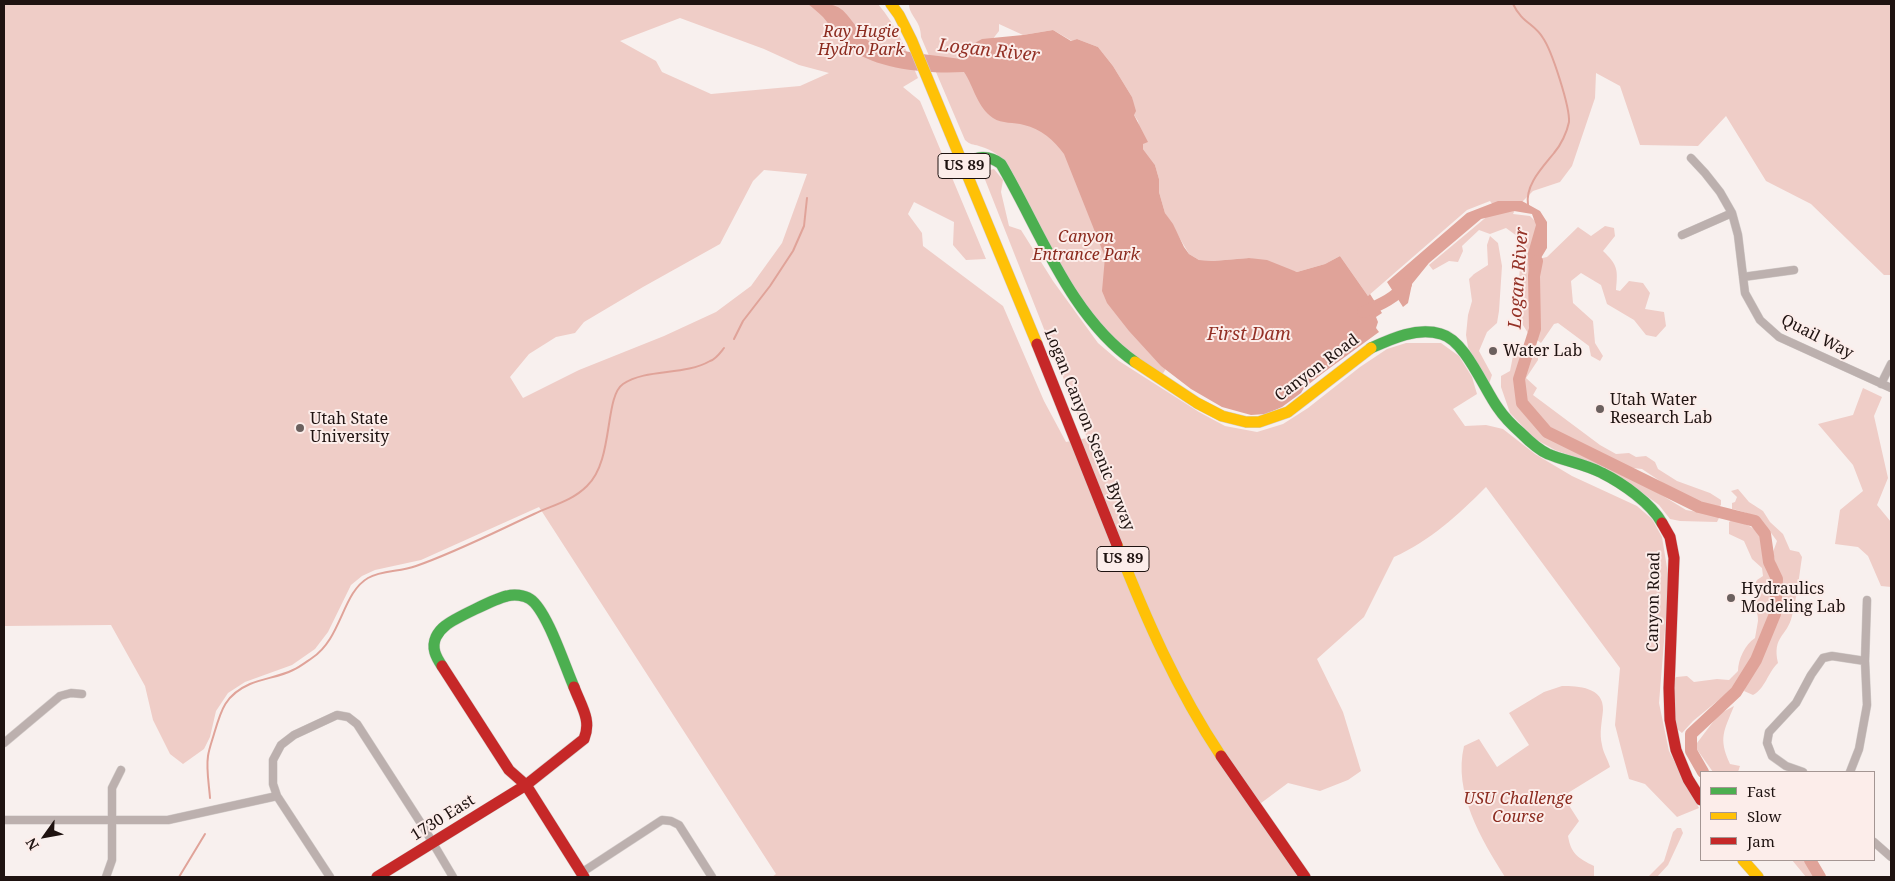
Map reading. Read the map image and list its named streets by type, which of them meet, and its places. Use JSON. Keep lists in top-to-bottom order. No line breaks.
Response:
{"streets":{"street":["US 89","Quail Way","Canyon Road","Logan Canyon Scenic Byway","1730 East"]},"crossings":[["Canyon Road","Logan Canyon Scenic Byway"]],"water":["Logan River","First Dam"],"parks":["Ray Hugie Hydro Park","Canyon Entrance Park","USU Challenge Course"],"places":["Water Lab","Utah Water Research Lab","Utah State University","Hydraulics Modeling Lab"],"legend":["Fast","Slow","Jam"],"north":"bottom left"}
